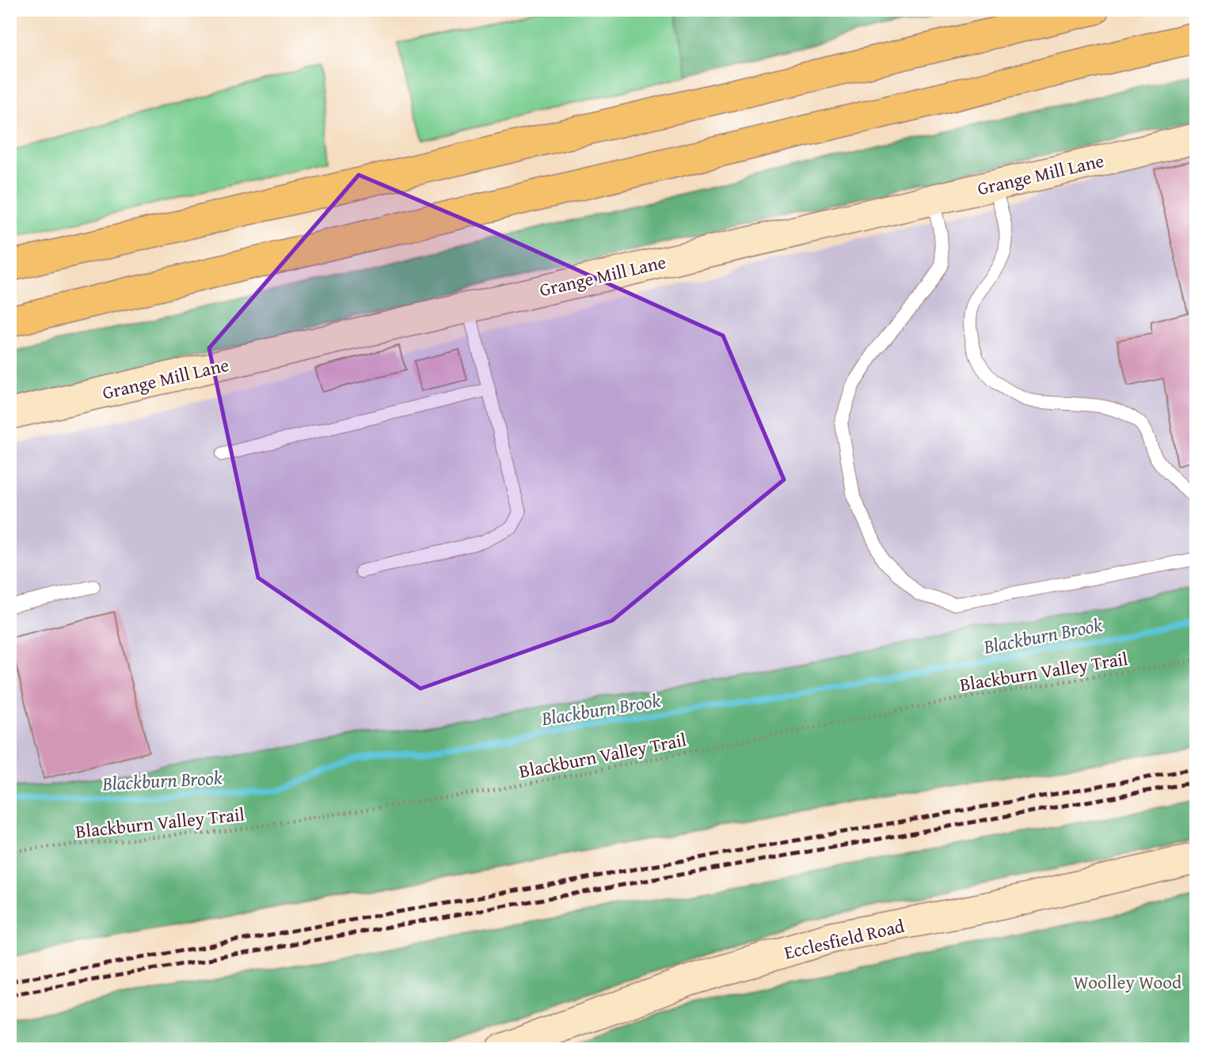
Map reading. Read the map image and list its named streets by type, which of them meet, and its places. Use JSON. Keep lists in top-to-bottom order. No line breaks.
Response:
{"streets":{"street":["Grange Mill Lane","Ecclesfield Road"],"path":["Blackburn Valley Trail"]},"water":["Blackburn Brook"],"parks":["Woolley Wood"]}
